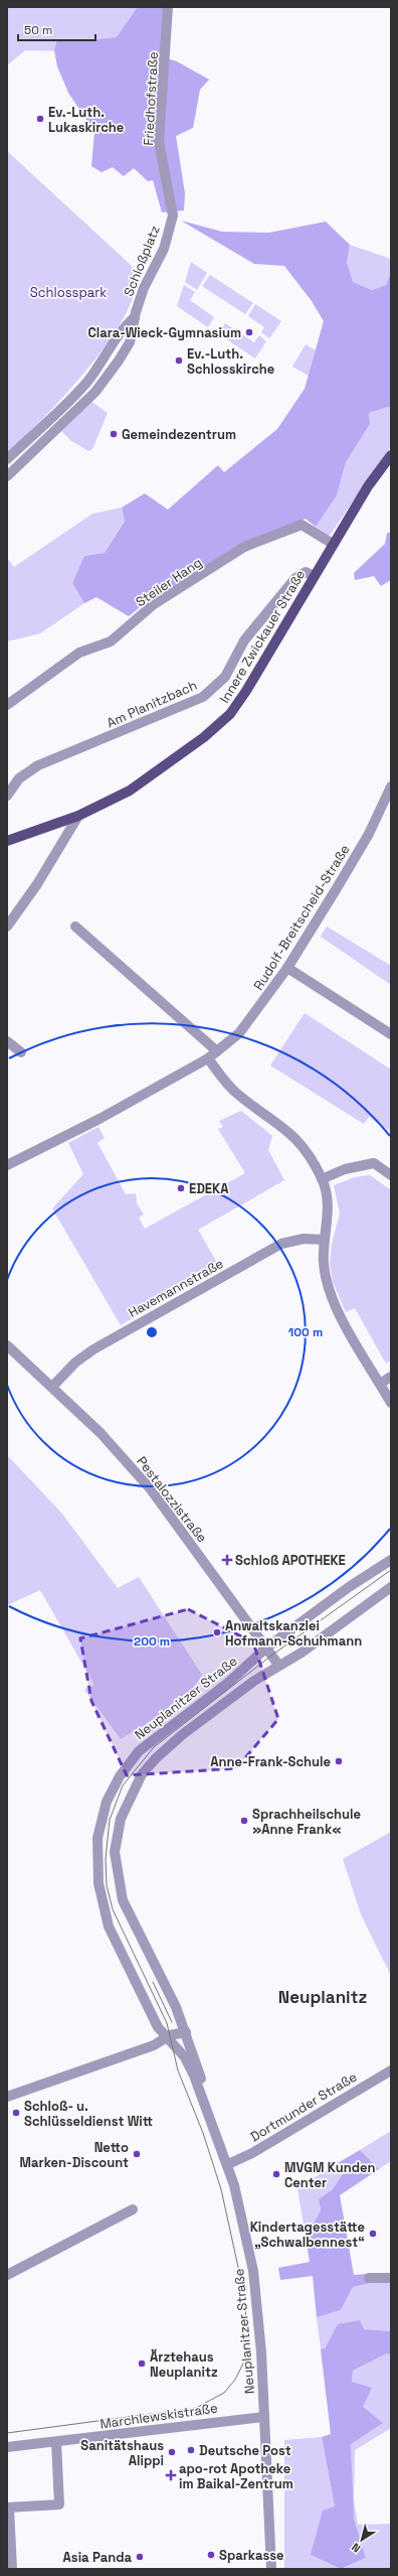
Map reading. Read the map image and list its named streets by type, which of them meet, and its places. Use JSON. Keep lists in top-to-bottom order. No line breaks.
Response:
{"streets":{"main road":["Innere Zwickauer Straße"],"street":["Friedhofstraße","Schloßplatz","Steiler Hang","Am Planitzbach","Rudolf-Breitscheid-Straße","Havemannstraße","Pestalozzistraße","Neuplanitzer Straße","Dortmunder Straße","Marchlewskistraße"]},"crossings":[["Friedhofstraße","Schloßplatz"],["Steiler Hang","Innere Zwickauer Straße"],["Innere Zwickauer Straße","Am Planitzbach"],["Havemannstraße","Pestalozzistraße"],["Pestalozzistraße","Neuplanitzer Straße"],["Neuplanitzer Straße","Dortmunder Straße"],["Neuplanitzer Straße","Marchlewskistraße"]],"districts":["Neuplanitz"],"parks":["Schlosspark"],"places":{"other":["Ev.-Luth. Lukaskirche","Clara-Wieck-Gymnasium","Ev.-Luth. Schlosskirche","Gemeindezentrum","EDEKA","Anwaltskanzlei Hofmann-Schuhmann","Anne-Frank-Schule","Sprachheilschule »Anne Frank«","Schloß- u. Schlüsseldienst Witt","Netto Marken-Discount","MVGM Kunden Center","Kindertagesstätte „Schwalbennest“","Ärztehaus Neuplanitz","Deutsche Post","Sanitätshaus Alippi","Sparkasse","Asia Panda"],"health":["Schloß APOTHEKE","apo-rot Apotheke im Baikal-Zentrum"]},"scale_bar":"50 m","north":"bottom left","rings":["100 m","200 m"]}
